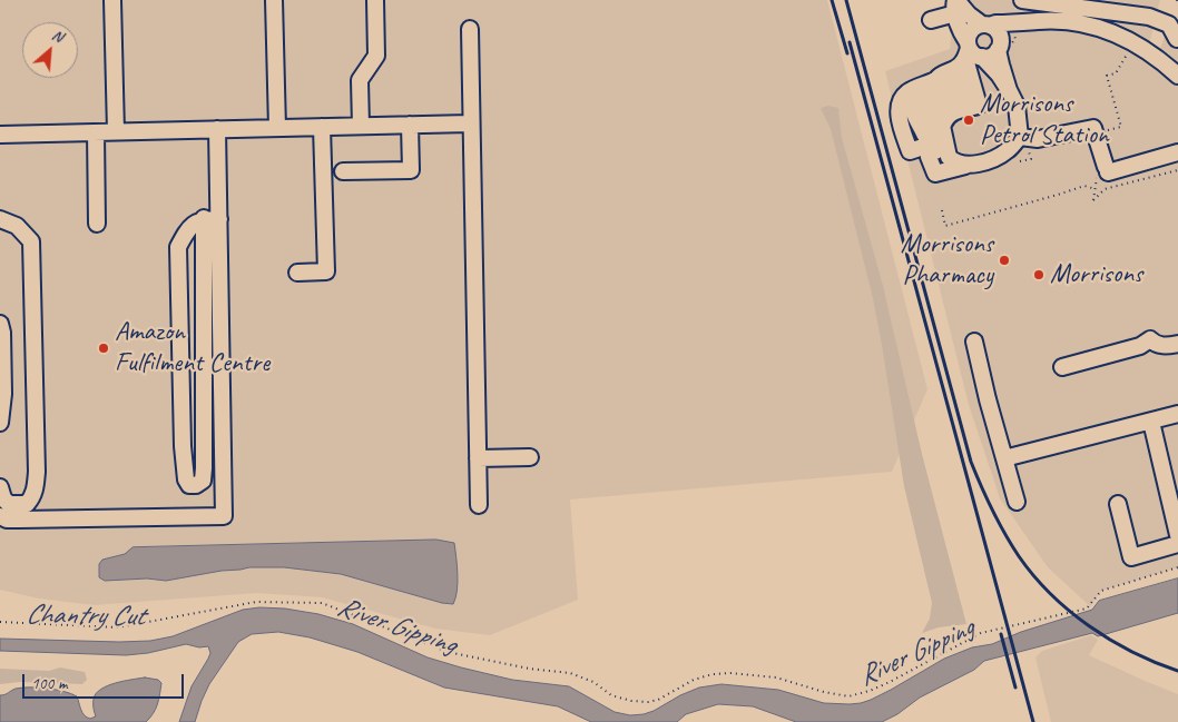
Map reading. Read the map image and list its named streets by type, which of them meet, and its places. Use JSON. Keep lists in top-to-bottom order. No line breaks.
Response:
{"water":["Chantry Cut","River Gipping"],"places":["Morrisons Petrol Station","Morrisons Pharmacy","Morrisons","Amazon Fulfilment Centre"],"scale_bar":"100 m","north":"top right"}
